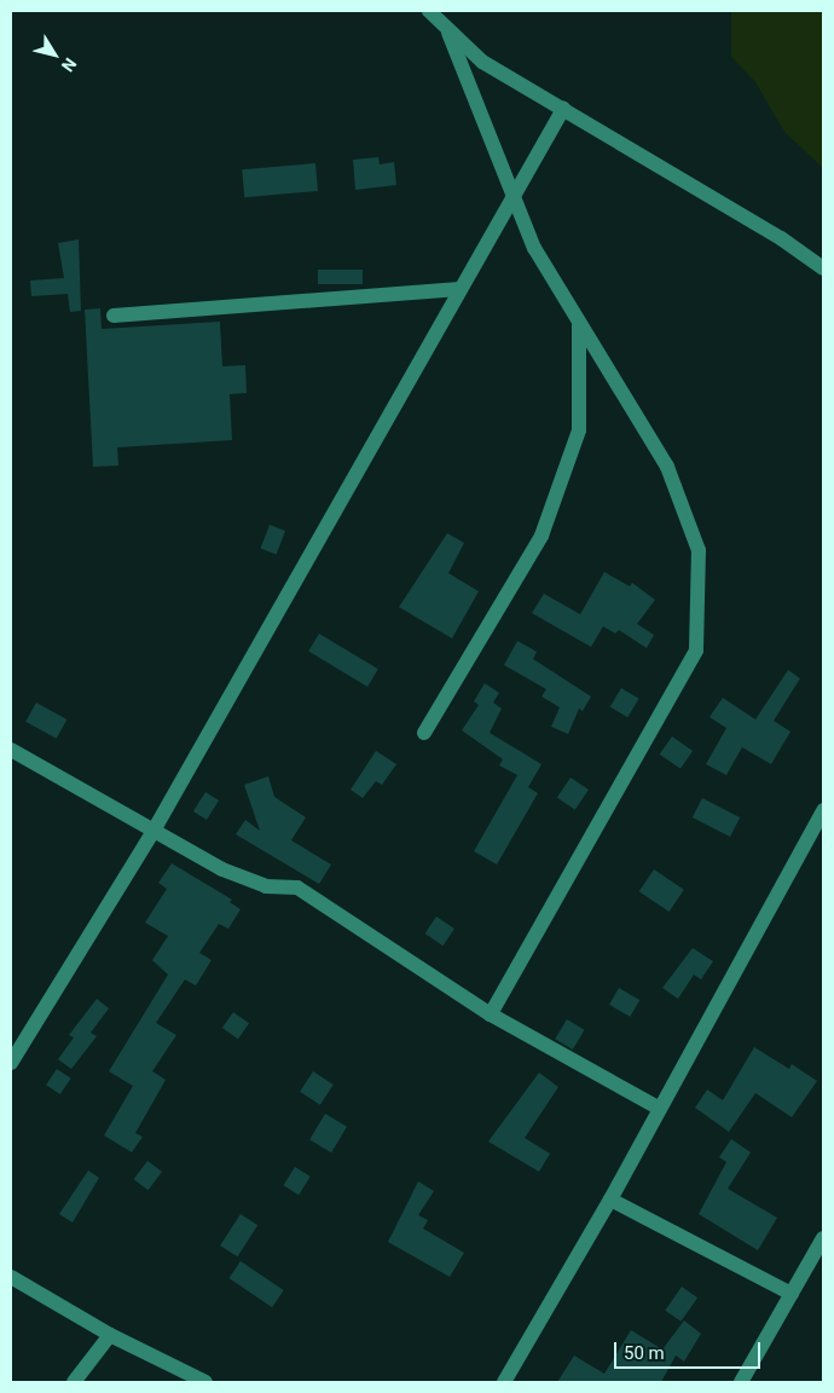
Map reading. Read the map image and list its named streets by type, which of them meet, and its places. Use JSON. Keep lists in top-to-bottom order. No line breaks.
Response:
{"scale_bar":"50 m","north":"bottom right"}
